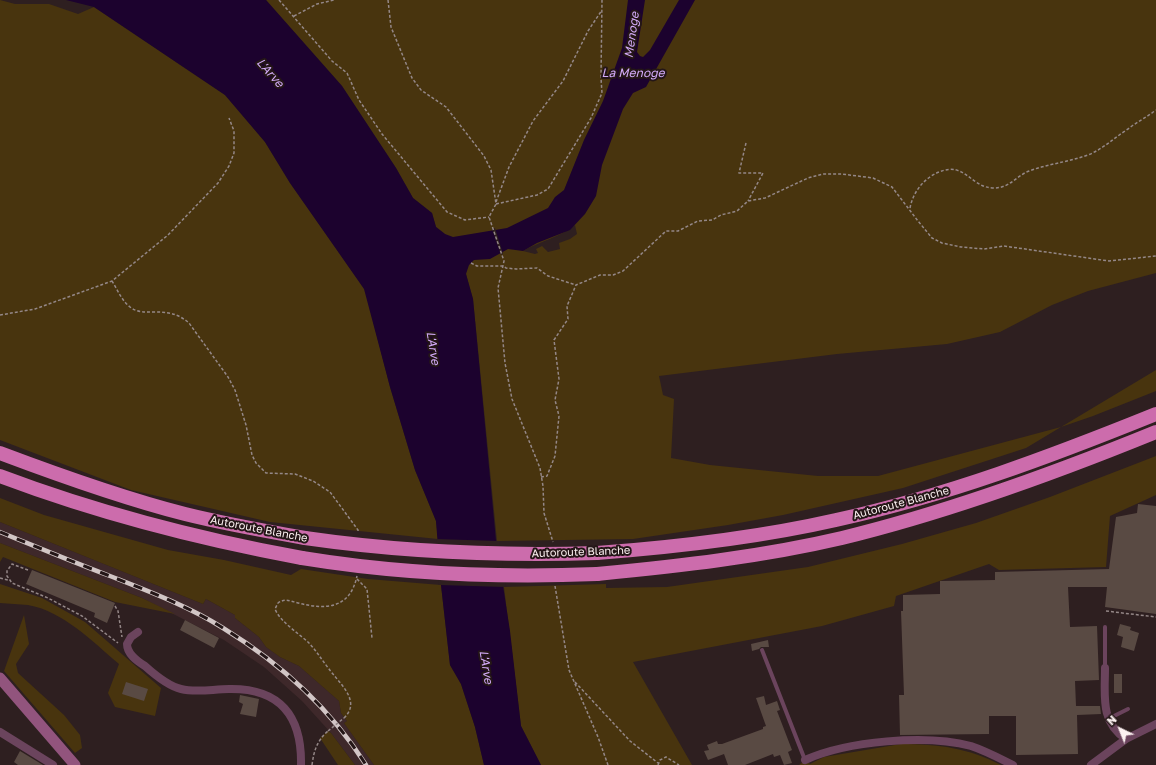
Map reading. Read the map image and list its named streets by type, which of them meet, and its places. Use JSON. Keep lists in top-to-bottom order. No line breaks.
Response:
{"streets":{"highway":["Autoroute Blanche"]},"water":["Menoge","L'Arve","La Menoge"],"north":"top left"}
